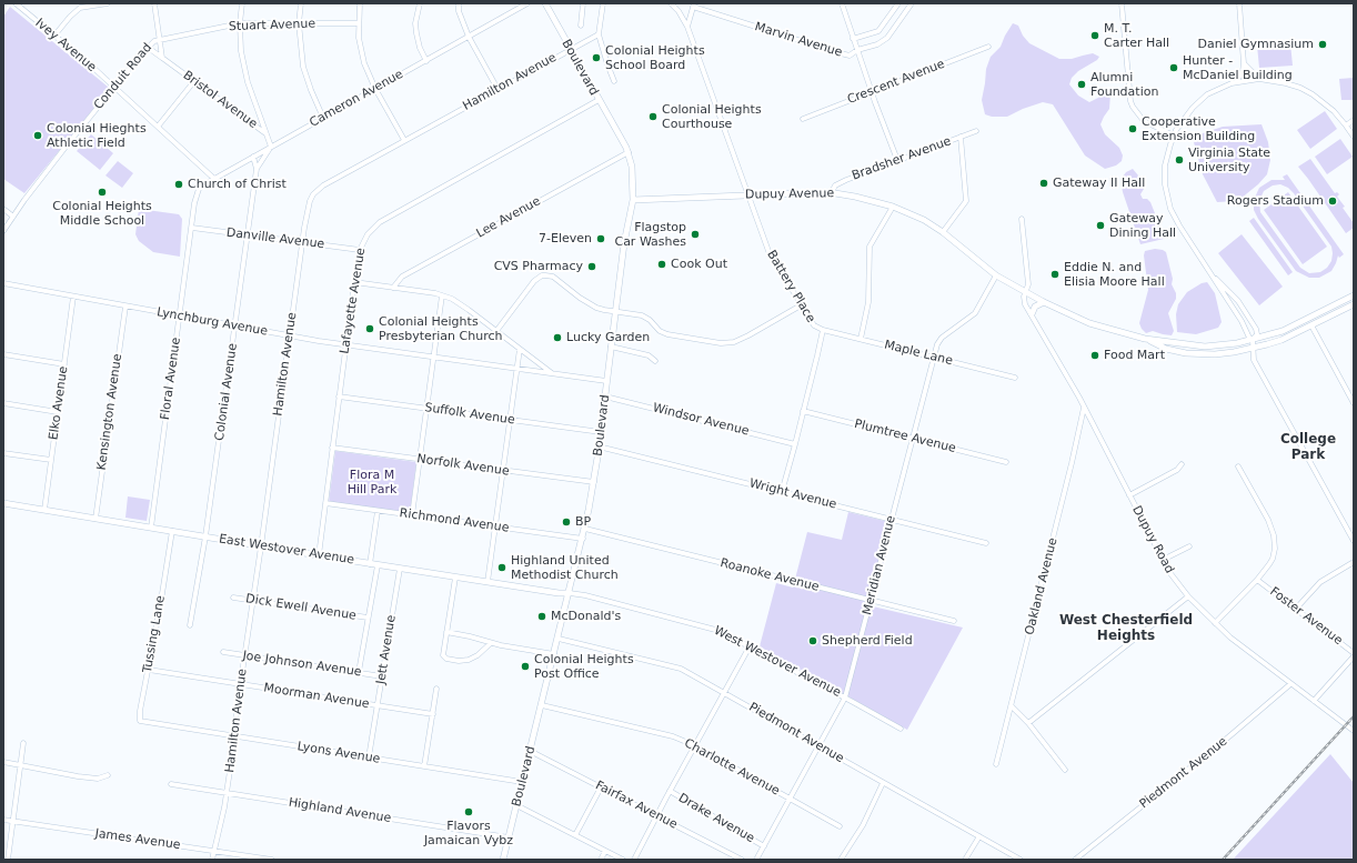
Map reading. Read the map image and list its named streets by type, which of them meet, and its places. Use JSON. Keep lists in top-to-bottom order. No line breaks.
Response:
{"streets":{"main road":["Boulevard","Dupuy Avenue","East Westover Avenue"],"street":["Stuart Avenue","Marvin Avenue","Ivey Avenue","Conduit Road","Hamilton Avenue","Crescent Avenue","Cameron Avenue","Bristol Avenue","Bradsher Avenue","Lee Avenue","Danville Avenue","Battery Place","Lafayette Avenue","Lynchburg Avenue","Maple Lane","Floral Avenue","Colonial Avenue","Elko Avenue","Kensington Avenue","Suffolk Avenue","Windsor Avenue","Plumtree Avenue","Norfolk Avenue","Wright Avenue","Richmond Avenue","Dupuy Road","Meridian Avenue","Roanoke Avenue","Oakland Avenue","Dick Ewell Avenue","Foster Avenue","Tussing Lane","Jett Avenue","West Westover Avenue","Joe Johnson Avenue","Moorman Avenue","Piedmont Avenue","Lyons Avenue","Charlotte Avenue","Fairfax Avenue","Highland Avenue","Drake Avenue","James Avenue"]},"crossings":[["Stuart Avenue","Conduit Road"],["Ivey Avenue","Conduit Road"],["Ivey Avenue","Cameron Avenue"],["Boulevard","Hamilton Avenue"],["Boulevard","Dupuy Avenue"],["Boulevard","Lee Avenue"],["Boulevard","Lafayette Avenue"],["Boulevard","Lynchburg Avenue"],["Boulevard","Suffolk Avenue"],["Boulevard","Windsor Avenue"],["Boulevard","Norfolk Avenue"],["Boulevard","Wright Avenue"],["Boulevard","Richmond Avenue"],["Boulevard","East Westover Avenue"],["Boulevard","Roanoke Avenue"],["Boulevard","West Westover Avenue"],["Boulevard","Piedmont Avenue"],["Boulevard","Lyons Avenue"],["Boulevard","Charlotte Avenue"],["Boulevard","Fairfax Avenue"],["Boulevard","Highland Avenue"],["Conduit Road","Bristol Avenue"],["Hamilton Avenue","Danville Avenue"],["Hamilton Avenue","Lynchburg Avenue"],["Hamilton Avenue","East Westover Avenue"],["Hamilton Avenue","Dick Ewell Avenue"],["Hamilton Avenue","Joe Johnson Avenue"],["Hamilton Avenue","Moorman Avenue"],["Hamilton Avenue","Lyons Avenue"],["Hamilton Avenue","Highland Avenue"],["Hamilton Avenue","James Avenue"],["Cameron Avenue","Bristol Avenue"],["Cameron Avenue","Floral Avenue"],["Cameron Avenue","Colonial Avenue"],["Bristol Avenue","Colonial Avenue"],["Bradsher Avenue","Dupuy Avenue"],["Dupuy Avenue","Battery Place"],["Dupuy Avenue","Dupuy Road"],["Dupuy Avenue","Meridian Avenue"],["Danville Avenue","Lafayette Avenue"],["Danville Avenue","Floral Avenue"],["Danville Avenue","Colonial Avenue"],["Battery Place","Maple Lane"],["Battery Place","Windsor Avenue"],["Battery Place","Plumtree Avenue"],["Battery Place","Wright Avenue"],["Lafayette Avenue","Lynchburg Avenue"],["Lafayette Avenue","Suffolk Avenue"],["Lafayette Avenue","Norfolk Avenue"],["Lafayette Avenue","Richmond Avenue"],["Lafayette Avenue","East Westover Avenue"],["Lynchburg Avenue","Floral Avenue"],["Lynchburg Avenue","Colonial Avenue"],["Lynchburg Avenue","Elko Avenue"],["Lynchburg Avenue","Kensington Avenue"],["Maple Lane","Meridian Avenue"],["Floral Avenue","East Westover Avenue"],["Colonial Avenue","East Westover Avenue"],["Elko Avenue","East Westover Avenue"],["Kensington Avenue","East Westover Avenue"],["Plumtree Avenue","Meridian Avenue"],["Wright Avenue","Meridian Avenue"],["Dupuy Road","Oakland Avenue"],["Dupuy Road","Piedmont Avenue"],["East Westover Avenue","Tussing Lane"],["East Westover Avenue","Jett Avenue"],["East Westover Avenue","West Westover Avenue"],["Meridian Avenue","Roanoke Avenue"],["Meridian Avenue","West Westover Avenue"],["Meridian Avenue","Piedmont Avenue"],["Meridian Avenue","Charlotte Avenue"],["Meridian Avenue","Drake Avenue"],["Tussing Lane","Moorman Avenue"],["Tussing Lane","Lyons Avenue"],["Jett Avenue","Joe Johnson Avenue"],["Jett Avenue","Moorman Avenue"],["Jett Avenue","Lyons Avenue"]],"districts":["College Park","West Chesterfield Heights"],"parks":["Flora M Hill Park"],"places":["M. T. Carter Hall","Daniel Gymnasium","Colonial Heights School Board","Hunter - McDaniel Building","Alumni Foundation","Colonial Heights Courthouse","Cooperative Extension Building","Colonial Hieghts Athletic Field","Virginia State University","Gateway II Hall","Church of Christ","Colonial Heights Middle School","Rogers Stadium","Gateway Dining Hall","Flagstop Car Washes","7-Eleven","Cook Out","CVS Pharmacy","Eddie N. and Elisia Moore Hall","Colonial Heights Presbyterian Church","Lucky Garden","Food Mart","BP","Highland United Methodist Church","McDonald's","Shepherd Field","Colonial Heights Post Office","Flavors Jamaican Vybz"]}
